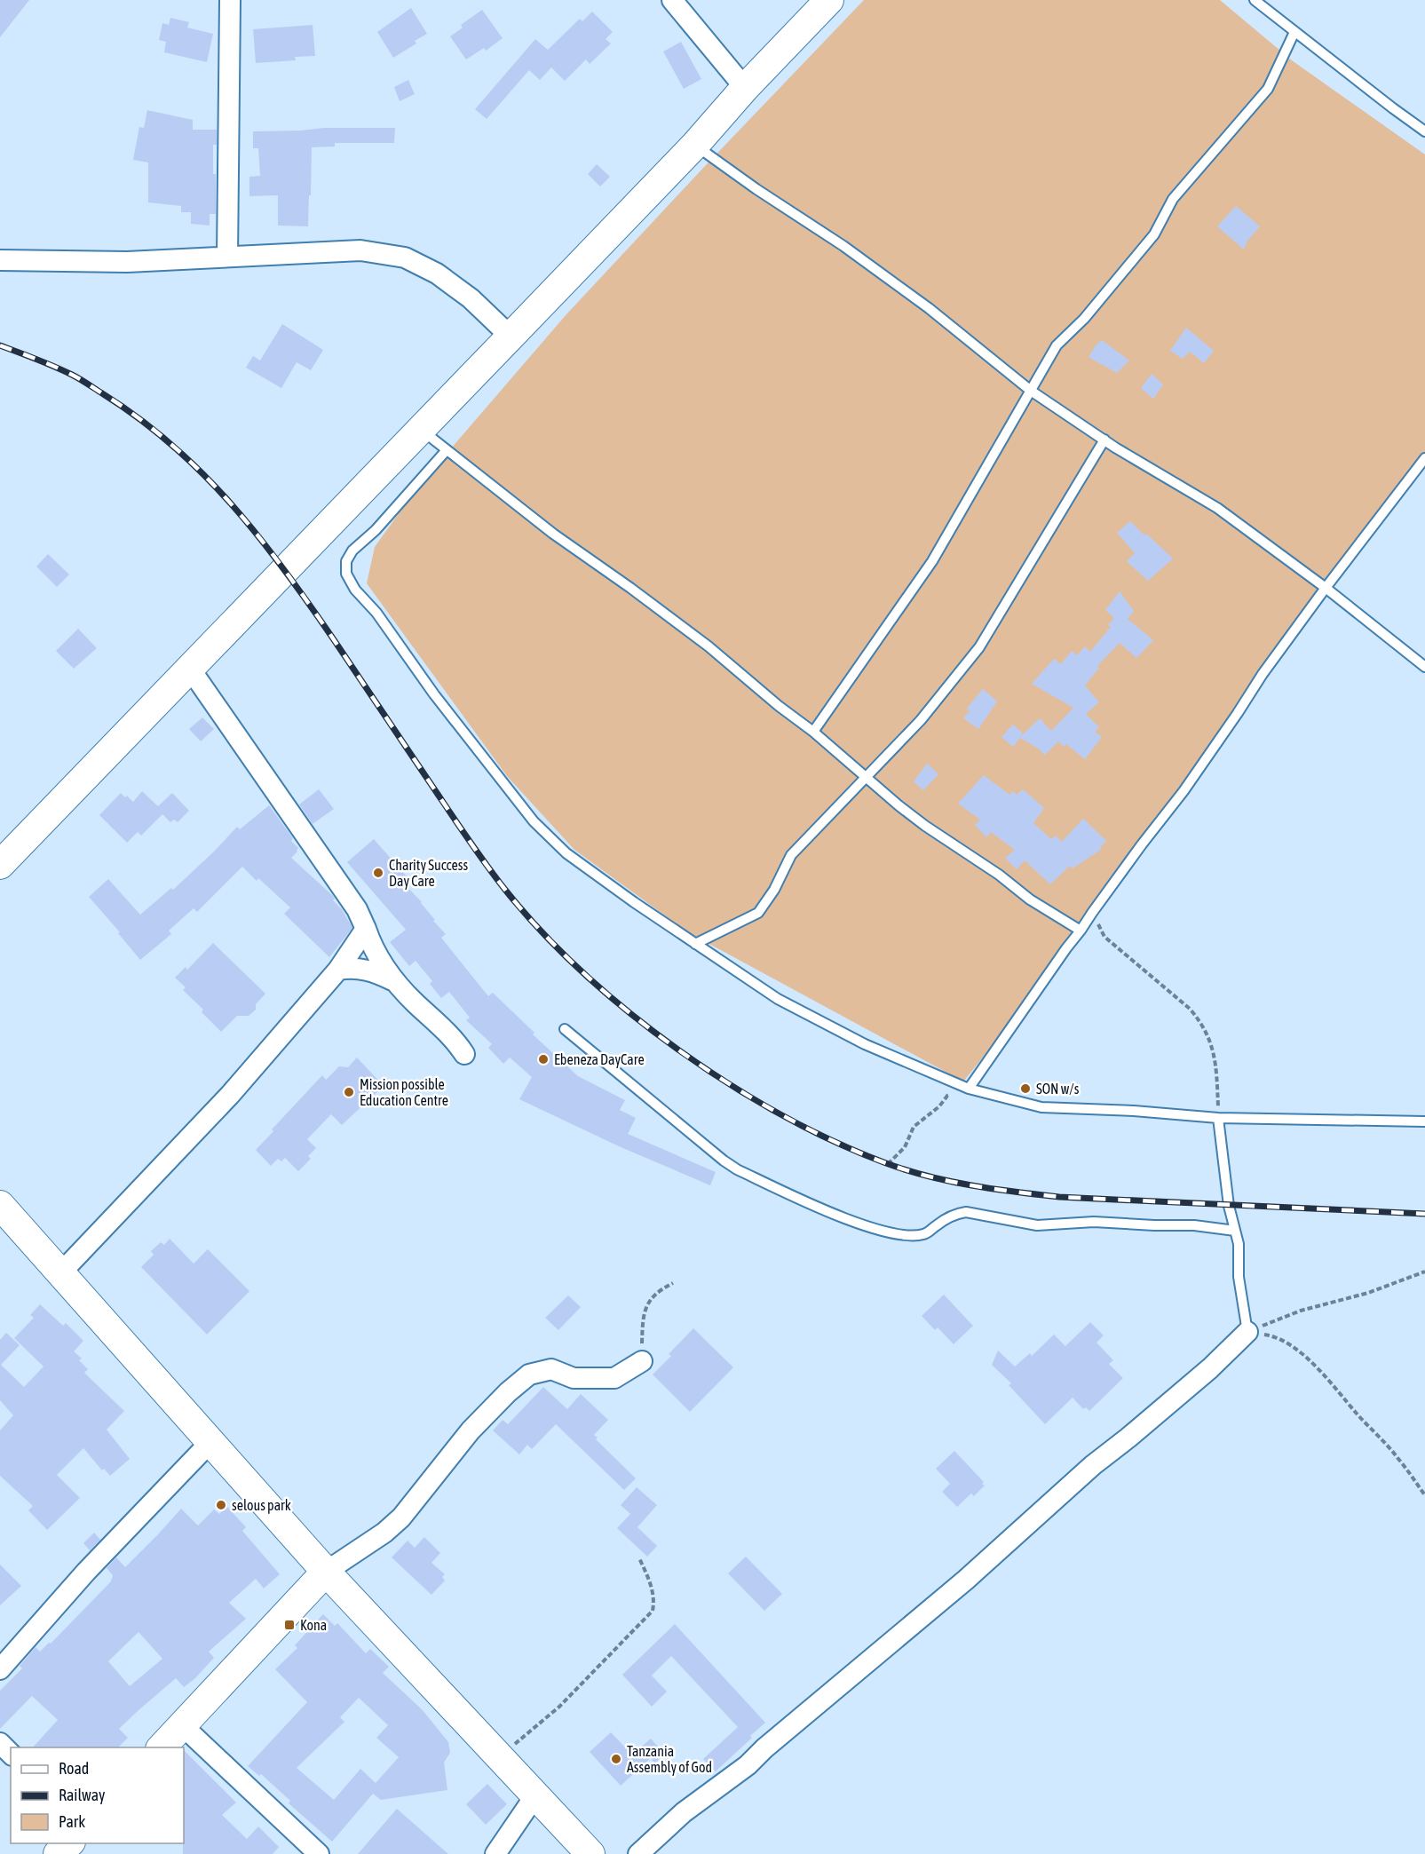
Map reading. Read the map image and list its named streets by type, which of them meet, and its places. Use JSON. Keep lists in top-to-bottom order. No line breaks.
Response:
{"places":{"other":["Charity Success Day Care","Ebeneza DayCare","SON w/s","Mission possible Education Centre","selous park","Tanzania Assembly of God"],"transit":["Kona"]},"legend":["Road","Railway","Park"]}
